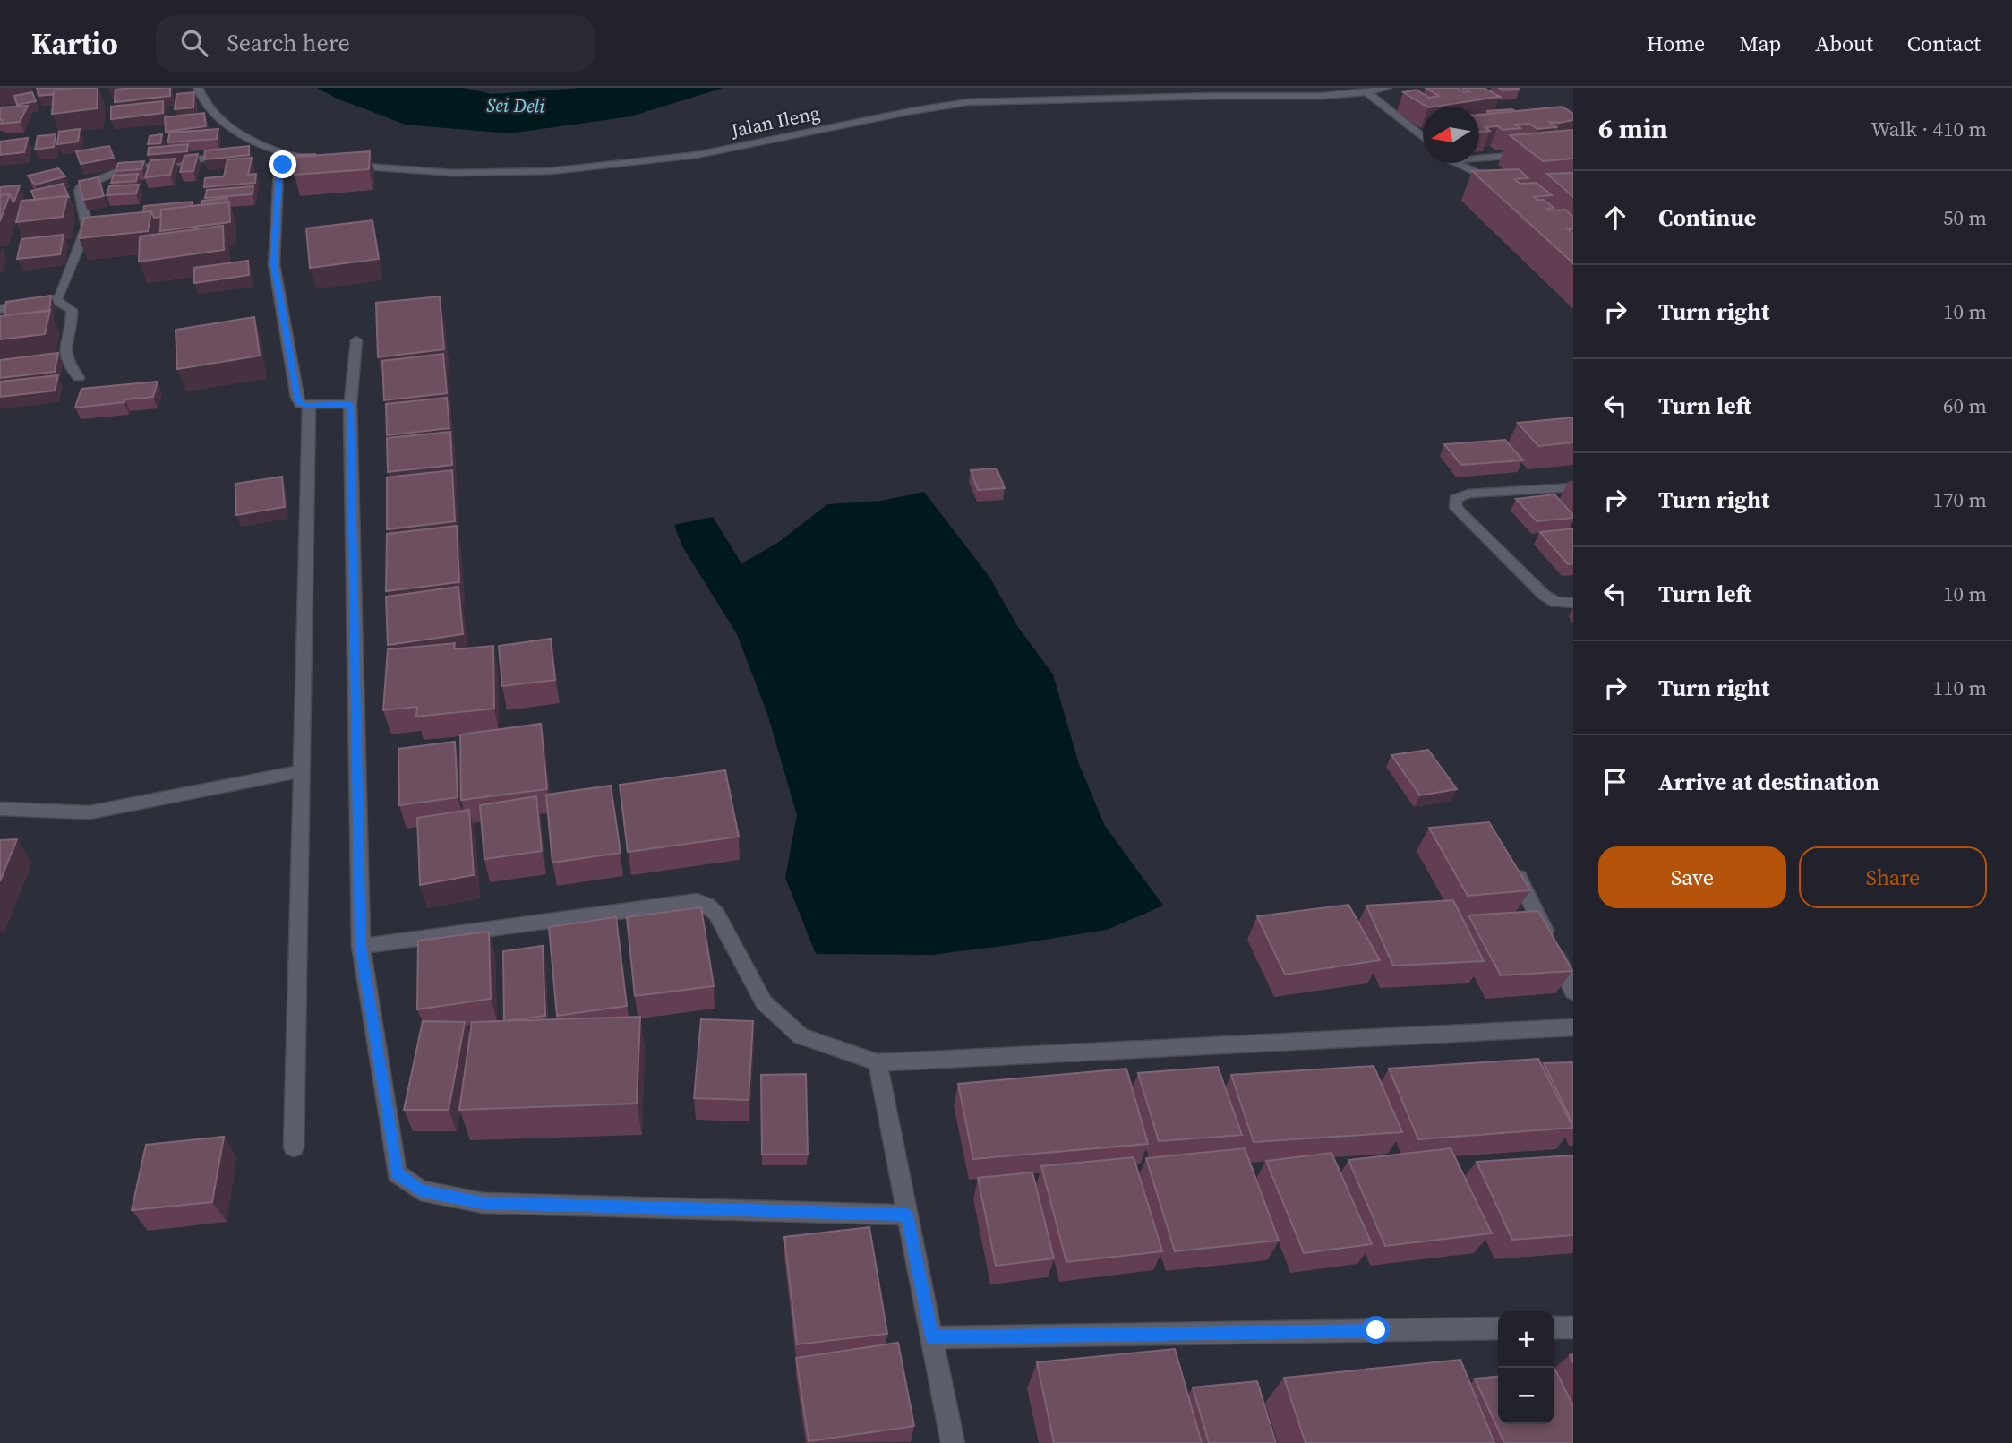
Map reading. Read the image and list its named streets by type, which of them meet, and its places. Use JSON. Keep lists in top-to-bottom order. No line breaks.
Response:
{"streets":{"street":["Jalan Ileng"]},"water":["Sei Deli"],"north":"left","page":{"header":"Kartio","search":"Search here","nav":["Home","Map","About","Contact"],"heading":["6 min","Walk · 410 m"],"list":[["Continue","50 m"],["Turn right","10 m"],["Turn left","60 m"],["Turn right","170 m"],["Turn left","10 m"],["Turn right","110 m"],"Arrive at destination"],"buttons":["Save","Share"],"map_buttons":["+","−"]}}
